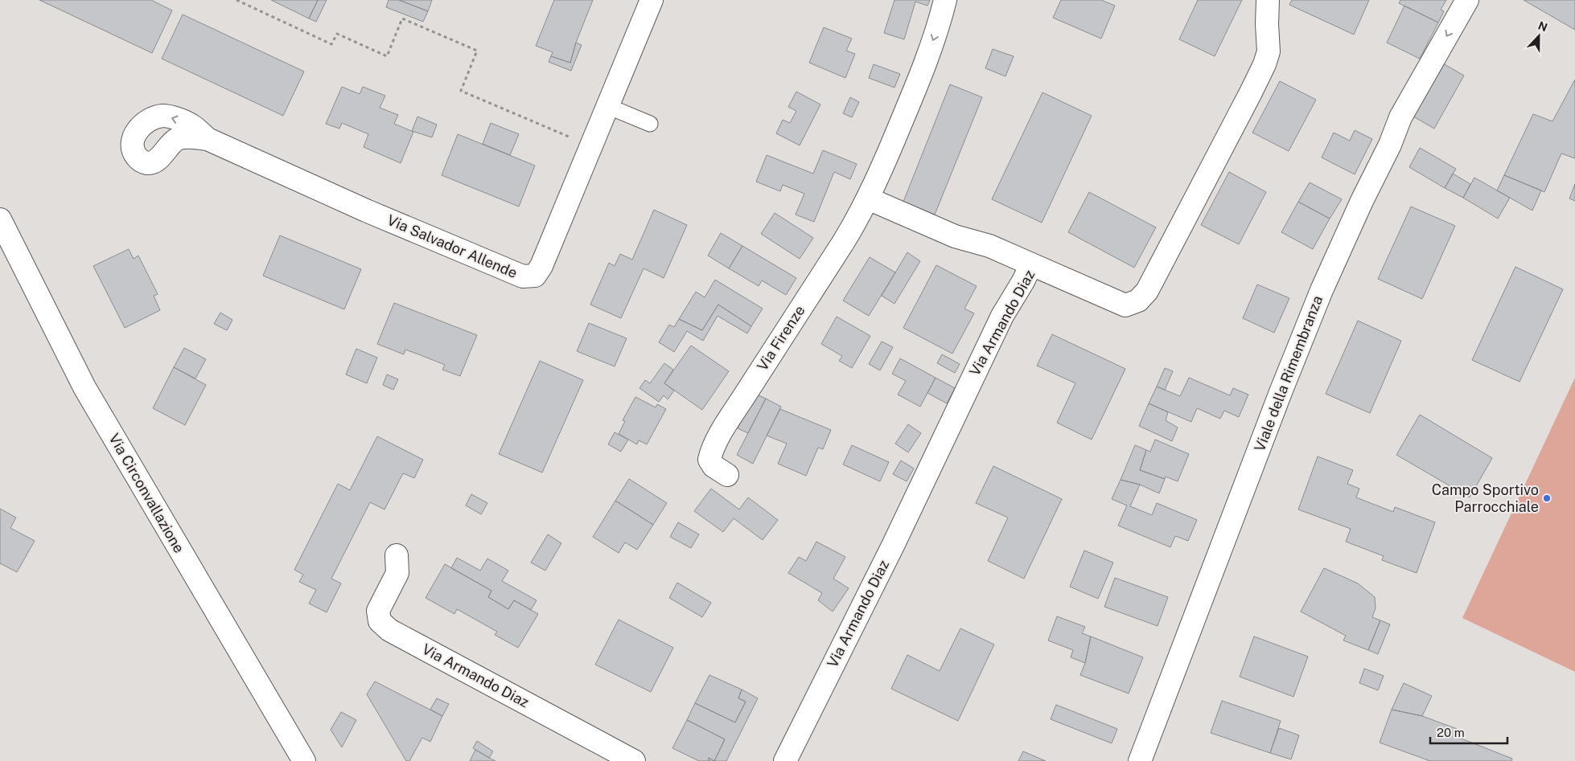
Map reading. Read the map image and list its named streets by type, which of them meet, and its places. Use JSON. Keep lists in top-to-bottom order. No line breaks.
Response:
{"streets":{"street":["Via Salvador Allende","Via Armando Diaz","Via Firenze","Viale della Rimembranza","Via Circonvallazione"]},"one_way":["Via Firenze","Viale della Rimembranza"],"places":["Campo Sportivo Parrocchiale"],"scale_bar":"20 m","north":"top"}
